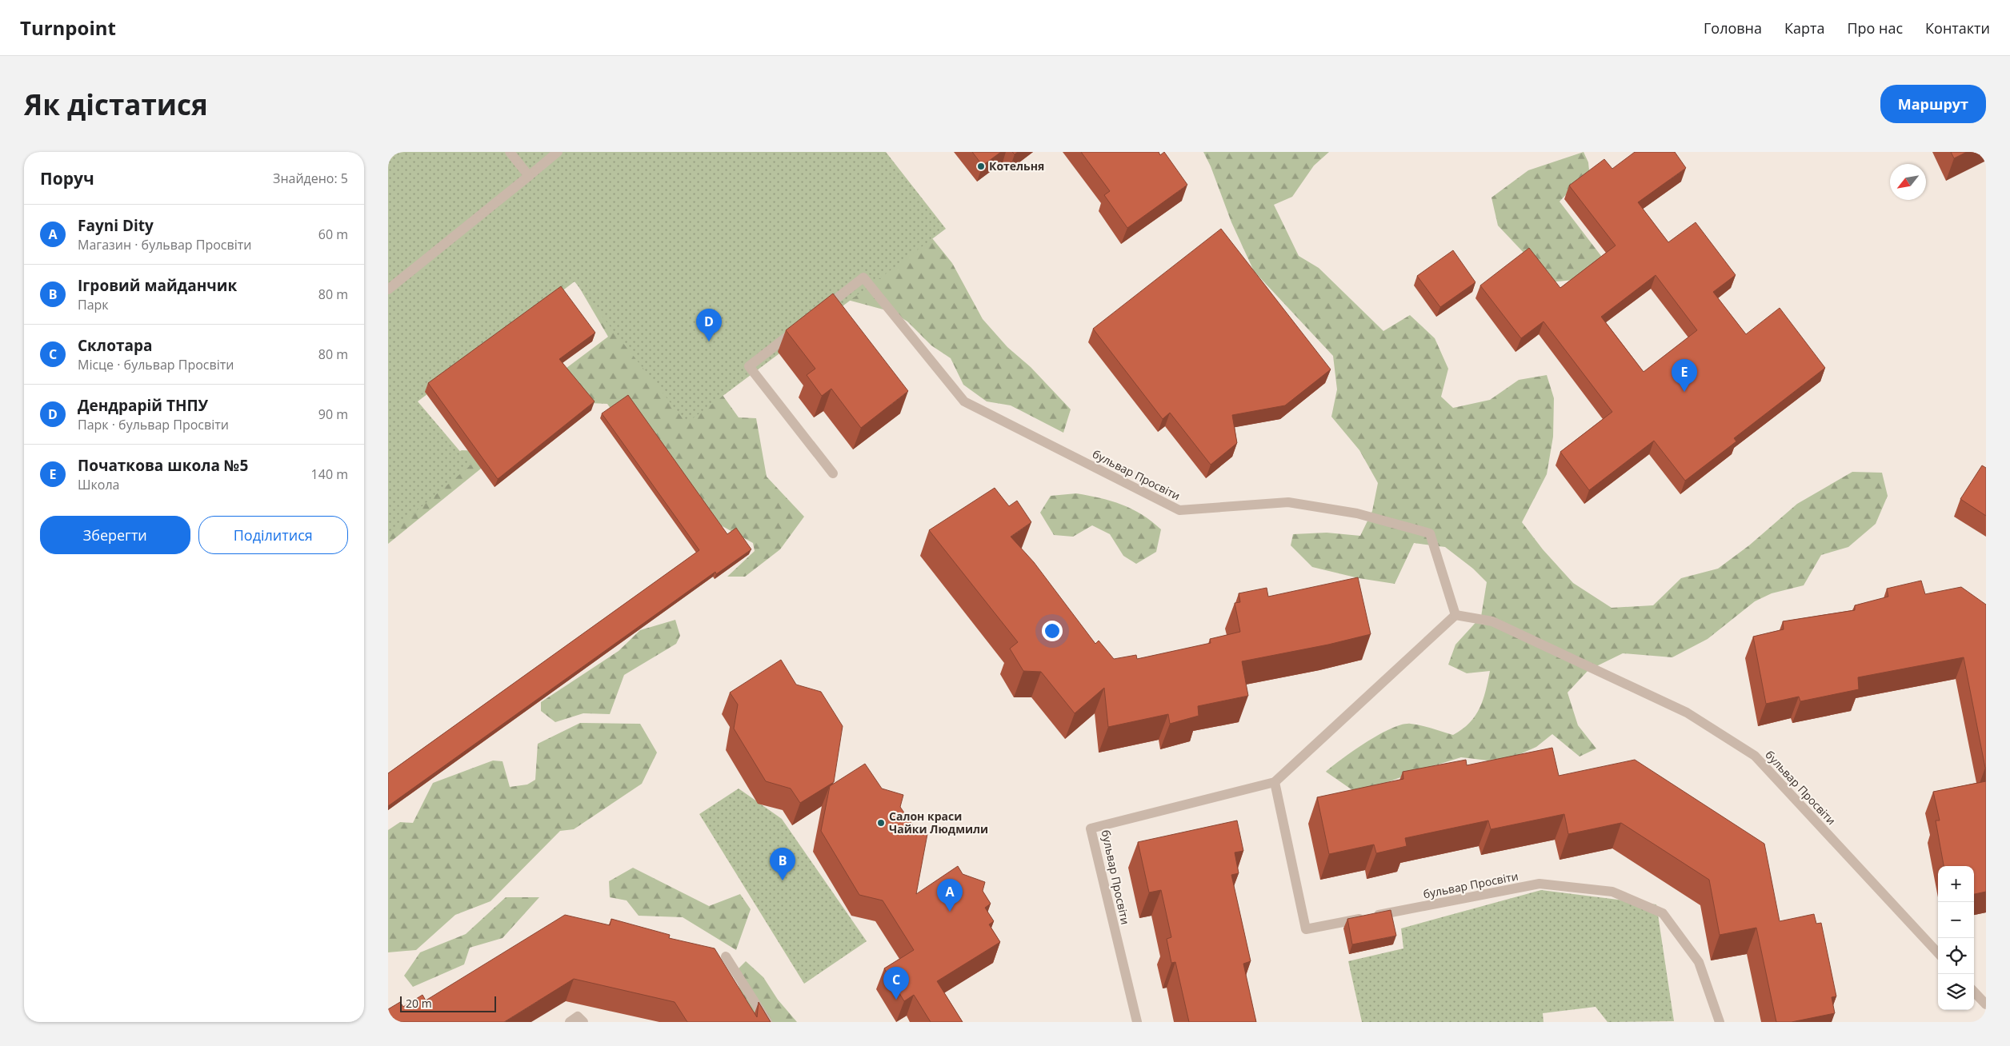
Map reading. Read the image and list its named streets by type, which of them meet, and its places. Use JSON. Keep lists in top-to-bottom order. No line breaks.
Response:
{"streets":{"street":["бульвар Просвіти"]},"places":["Котельня","Салон краси Чайки Людмили"],"scale_bar":"20 m","north":"bottom left","page":{"header":"Turnpoint","nav":["Головна","Карта","Про нас","Контакти"],"buttons":["Маршрут",["Зберегти","Поділитися"]],"title":"Як дістатися","heading":["Поруч","Знайдено: 5"],"list":[{"mark":"A","name":"Fayni Dity","note":"Магазин · бульвар Просвіти","value":"60 m"},{"mark":"B","name":"Ігровий майданчик","note":"Парк","value":"80 m"},{"mark":"C","name":"Склотара","note":"Місце · бульвар Просвіти","value":"80 m"},{"mark":"D","name":"Дендрарій ТНПУ","note":"Парк · бульвар Просвіти","value":"90 m"},{"mark":"E","name":"Початкова школа №5","note":"Школа","value":"140 m"}],"pins":["D","E","B","A","C"],"map_buttons":["+","−"],"scale":"20 m"}}
